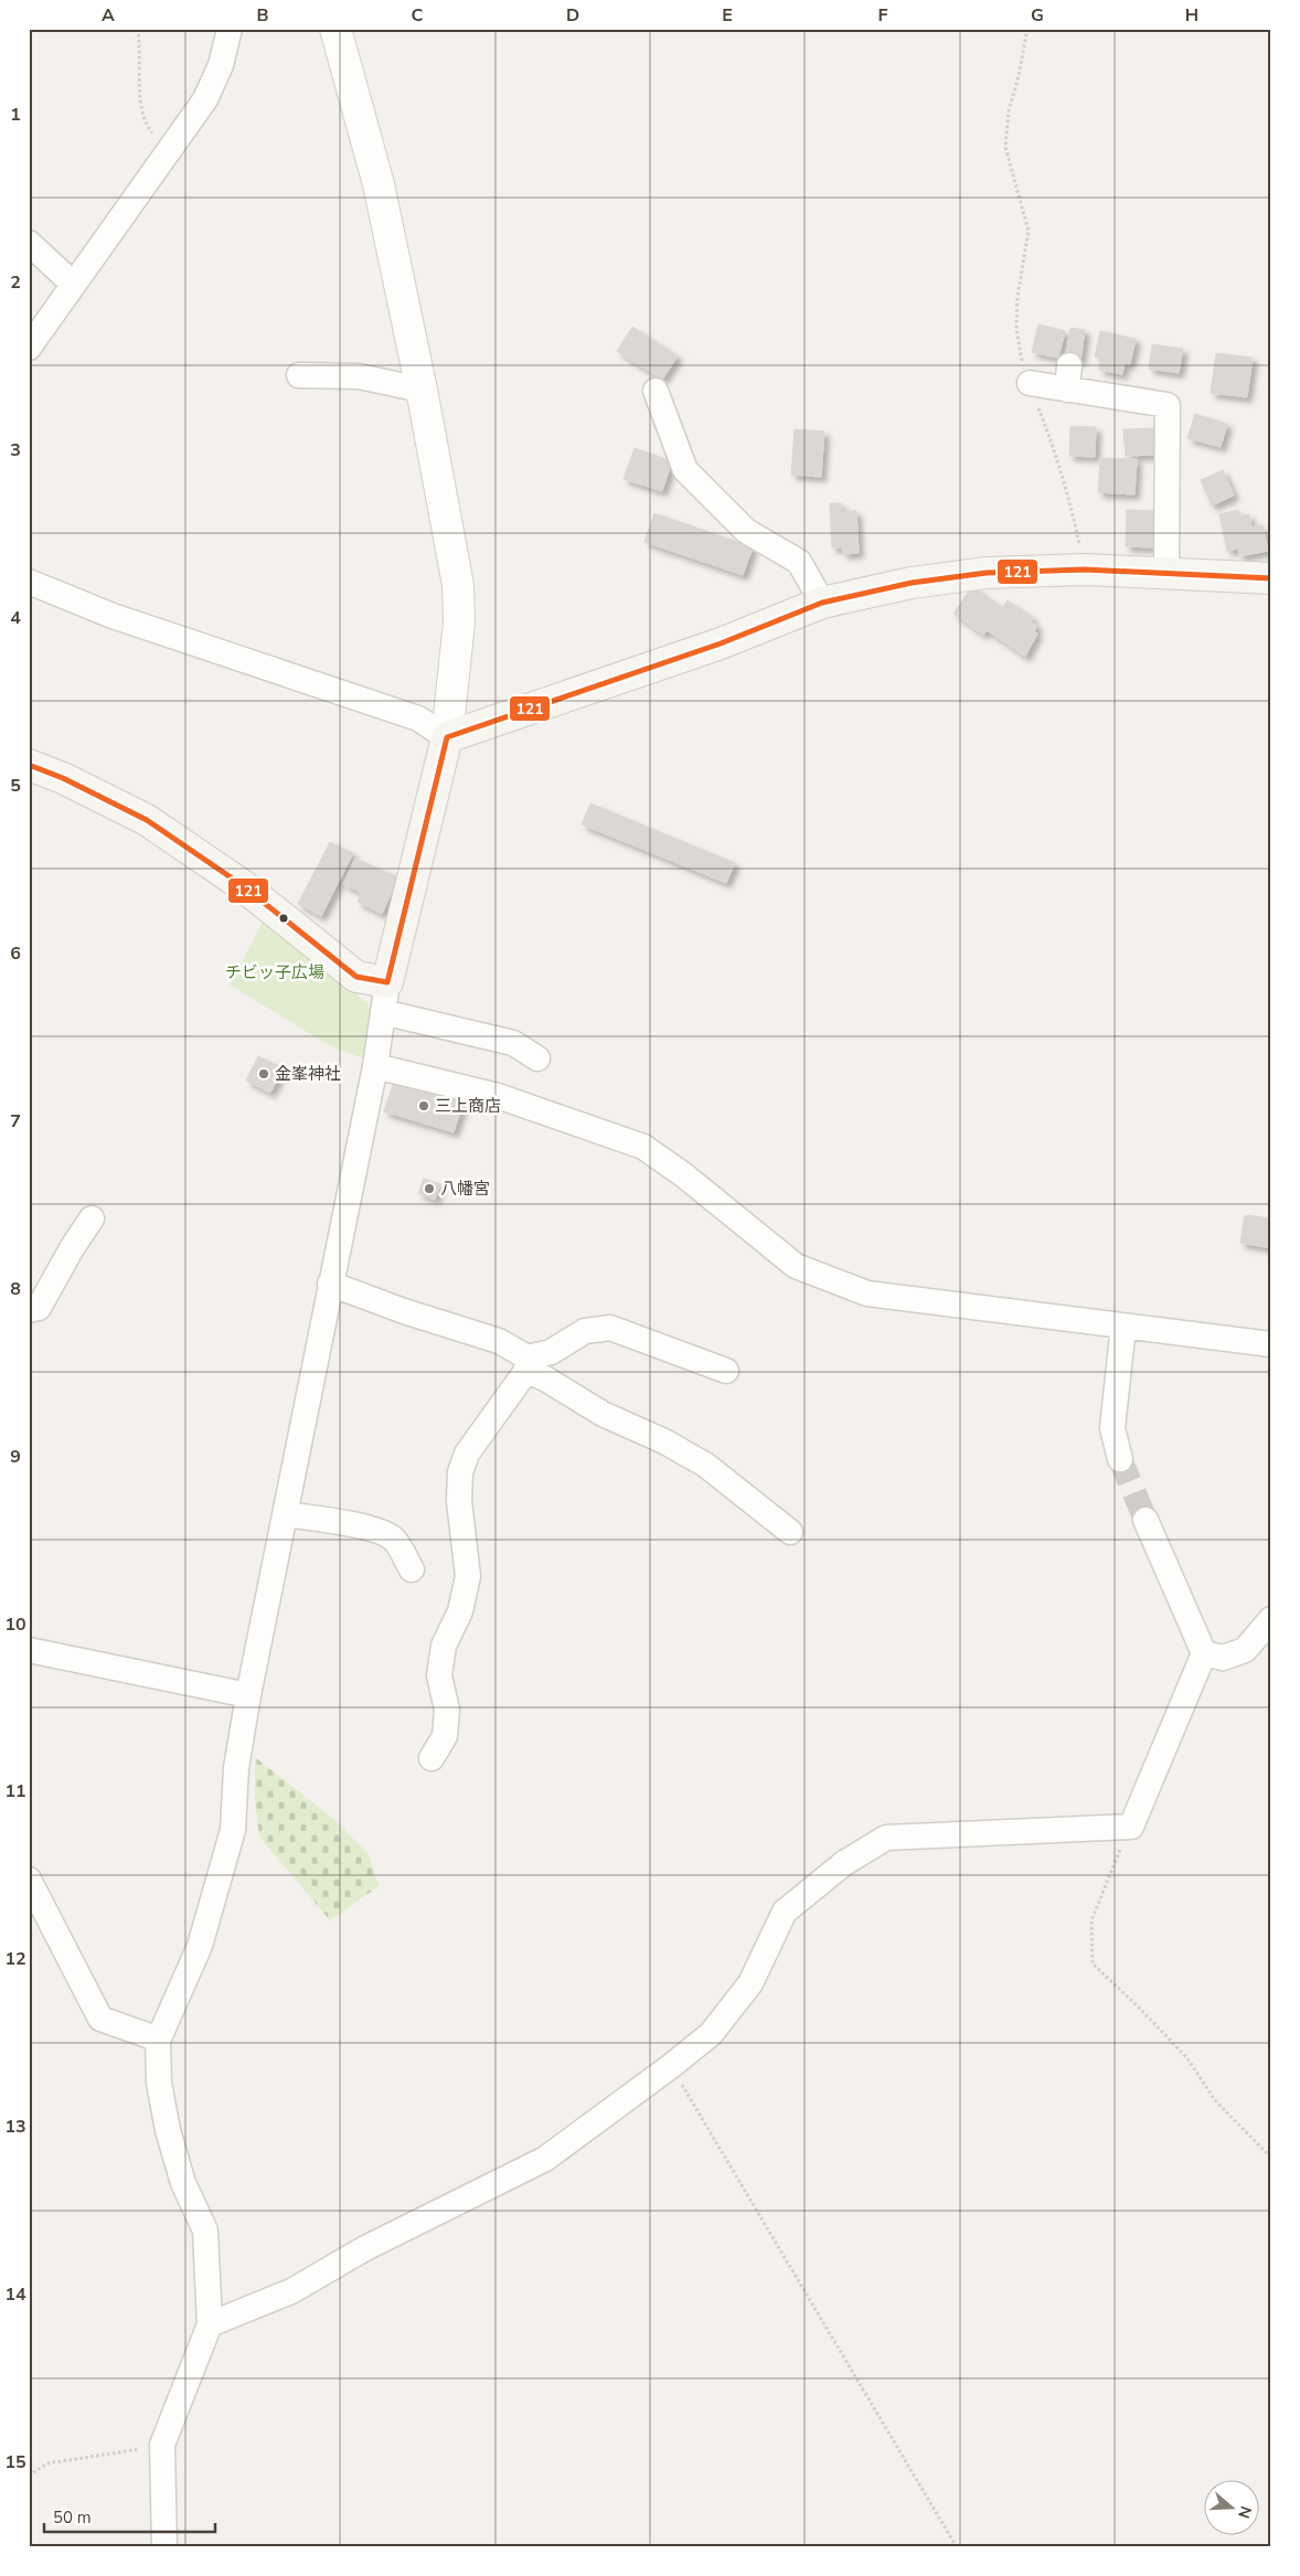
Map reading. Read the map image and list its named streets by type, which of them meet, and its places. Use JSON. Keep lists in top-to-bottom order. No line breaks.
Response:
{"parks":["チビッ子広場"],"places":["金峯神社","三上商店","八幡宮"],"lines":["transit line 121"],"scale_bar":"50 m","north":"right","grid":{"columns":["A","B","C","D","E","F","G","H"],"rows":["1","2","3","4","5","6","7","8","9","10","11","12","13","14","15"]}}
